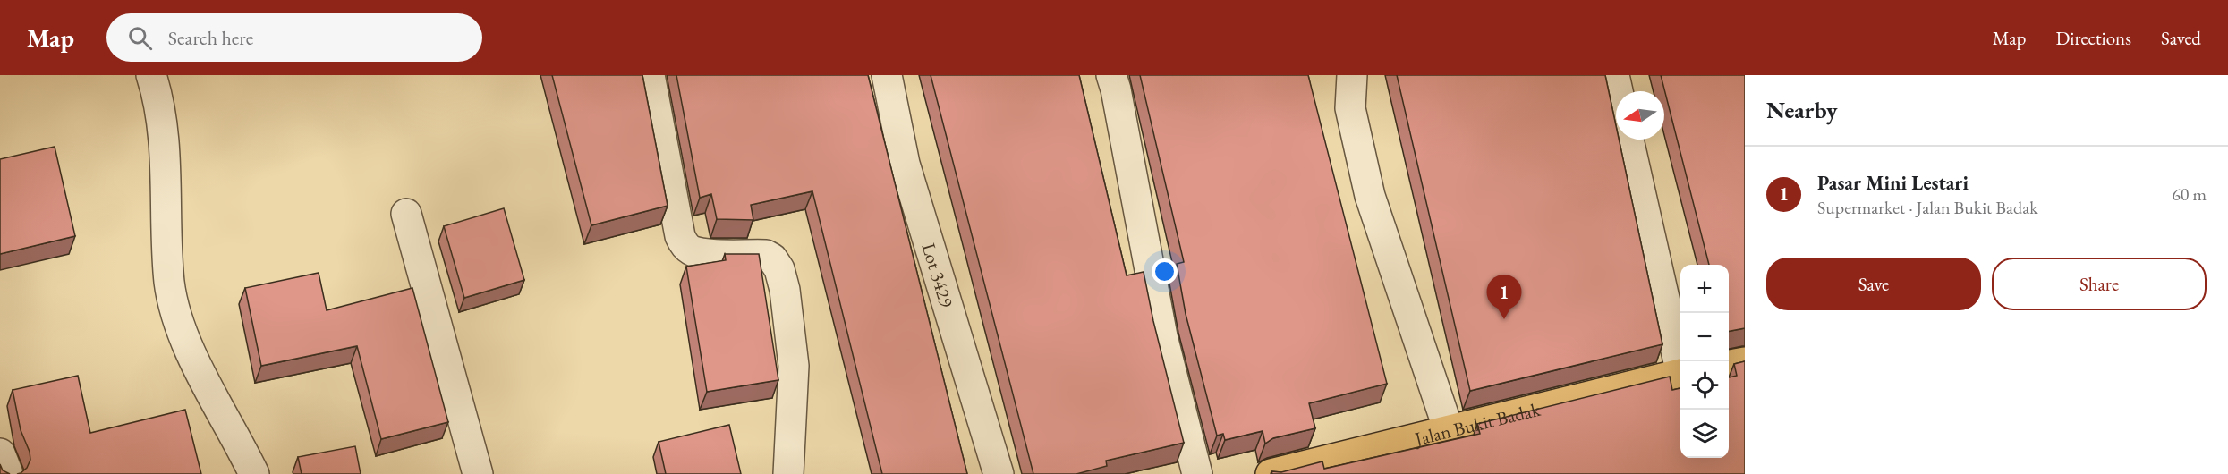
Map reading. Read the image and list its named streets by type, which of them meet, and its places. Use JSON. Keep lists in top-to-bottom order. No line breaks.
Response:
{"streets":{"main road":["Jalan Bukit Badak"],"street":["Lot 3429"]},"north":"left","page":{"header":"Map","search":"Search here","nav":["Map","Directions","Saved"],"heading":"Nearby","list":[{"mark":"1","name":"Pasar Mini Lestari","note":"Supermarket · Jalan Bukit Badak","value":"60 m"}],"buttons":["Save","Share"],"map_buttons":["+","−"],"pins":"1"}}
